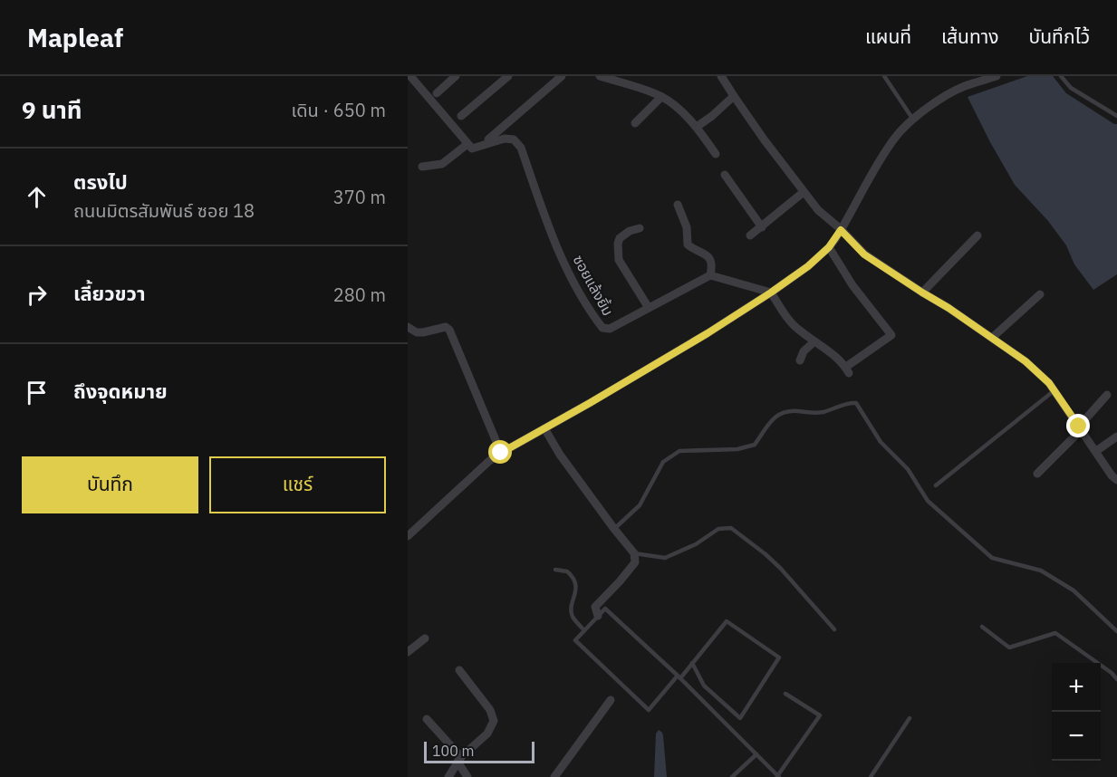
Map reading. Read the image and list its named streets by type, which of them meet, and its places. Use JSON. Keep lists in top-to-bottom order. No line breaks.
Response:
{"streets":{"street":["ซอยแล้งยิ้ม"]},"scale_bar":"100 m","page":{"header":"Mapleaf","nav":["แผนที่","เส้นทาง","บันทึกไว้"],"heading":["9 นาที","เดิน · 650 m"],"list":[["ตรงไป","ถนนมิตรสัมพันธ์ ซอย 18","370 m"],["เลี้ยวขวา","280 m"],"ถึงจุดหมาย"],"buttons":["บันทึก","แชร์"],"map_buttons":["+","−"],"scale":"100 m"}}
